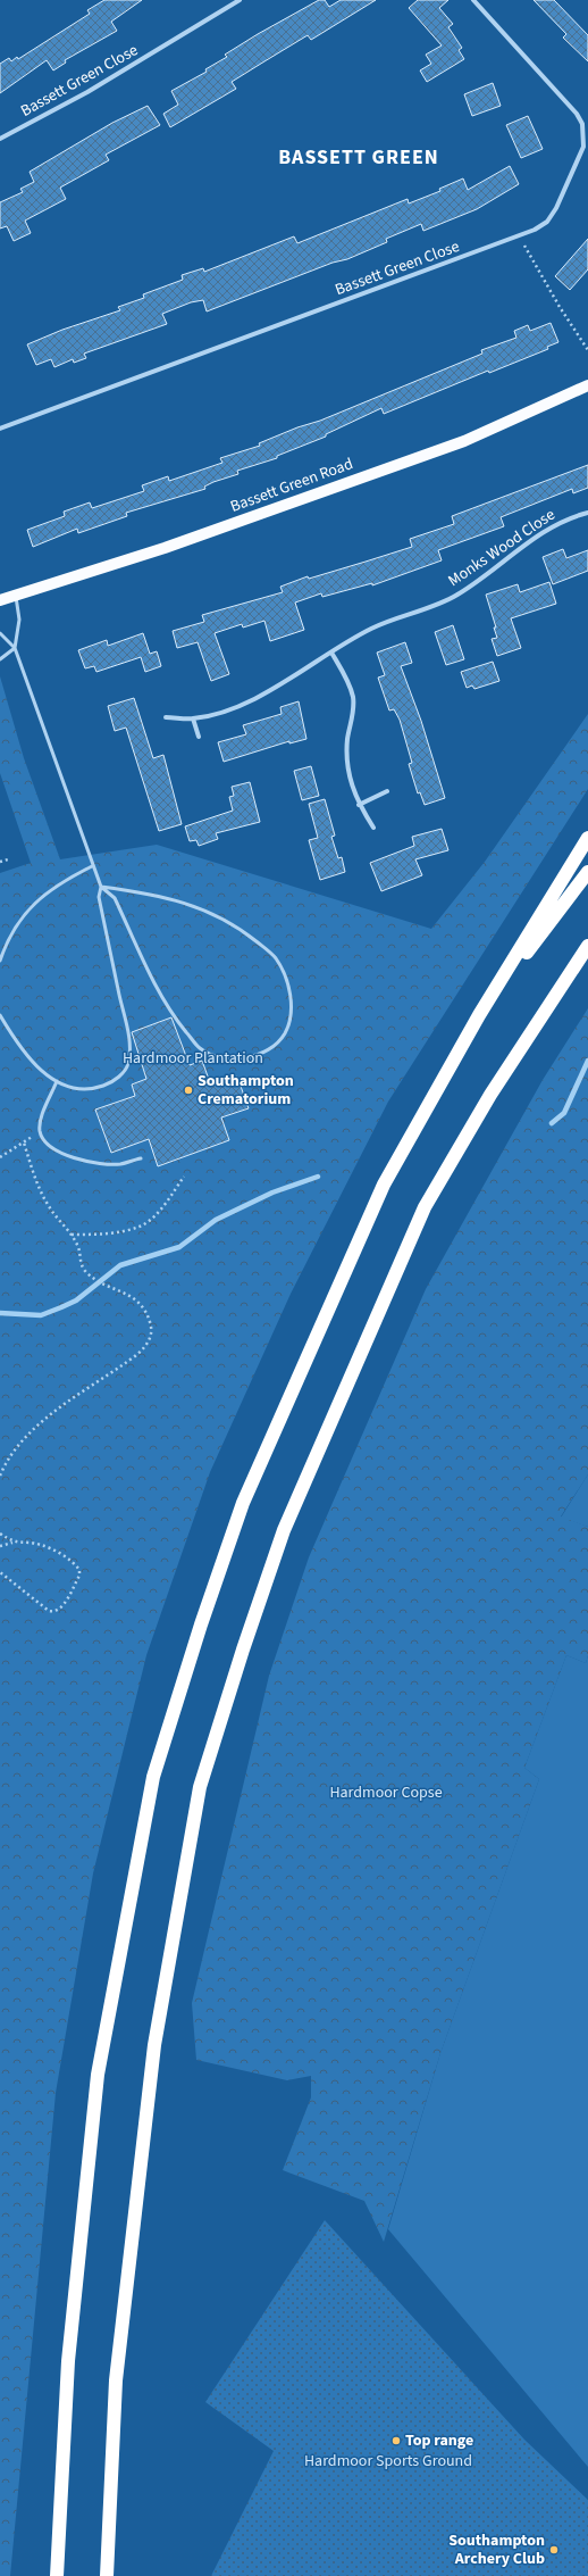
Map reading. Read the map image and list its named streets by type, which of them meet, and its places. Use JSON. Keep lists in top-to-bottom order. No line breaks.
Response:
{"streets":{"main road":["Bassett Green Road"],"street":["Bassett Green Close","Monks Wood Close"]},"districts":["BASSETT GREEN"],"parks":["Hardmoor Plantation","Hardmoor Copse","Hardmoor Sports Ground"],"places":["Southampton Crematorium","Top range","Southampton Archery Club"]}
